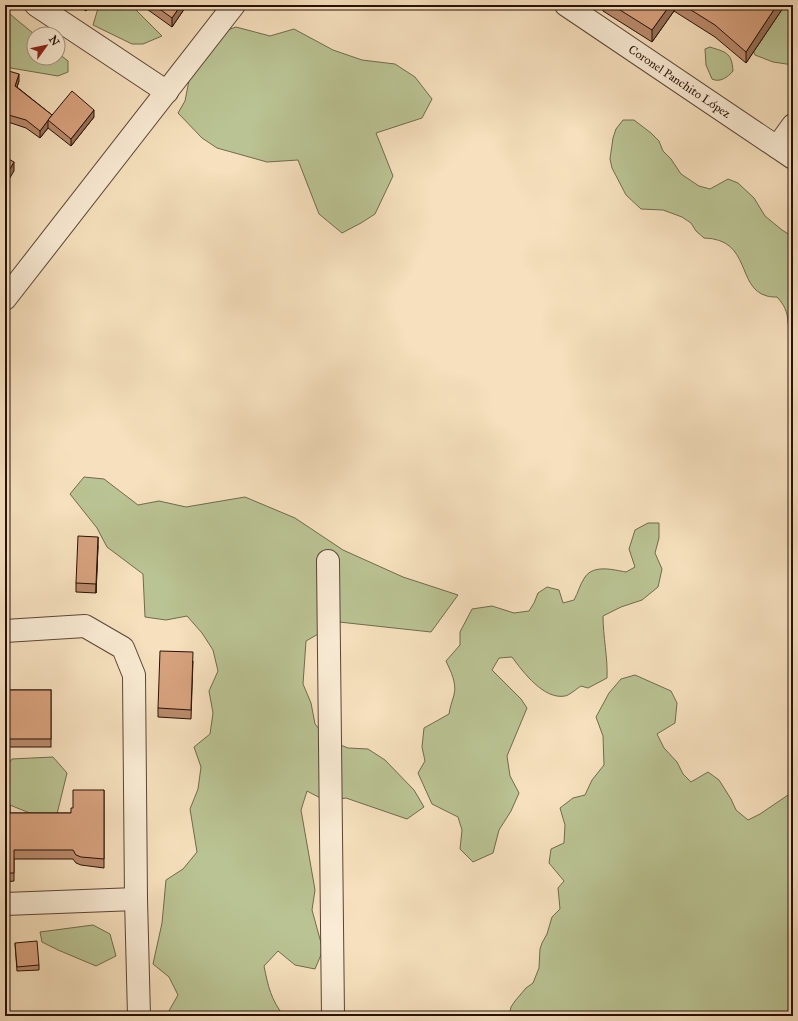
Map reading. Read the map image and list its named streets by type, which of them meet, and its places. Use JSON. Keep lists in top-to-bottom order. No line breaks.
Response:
{"streets":{"street":["Coronel Panchito López"]},"north":"top right"}
